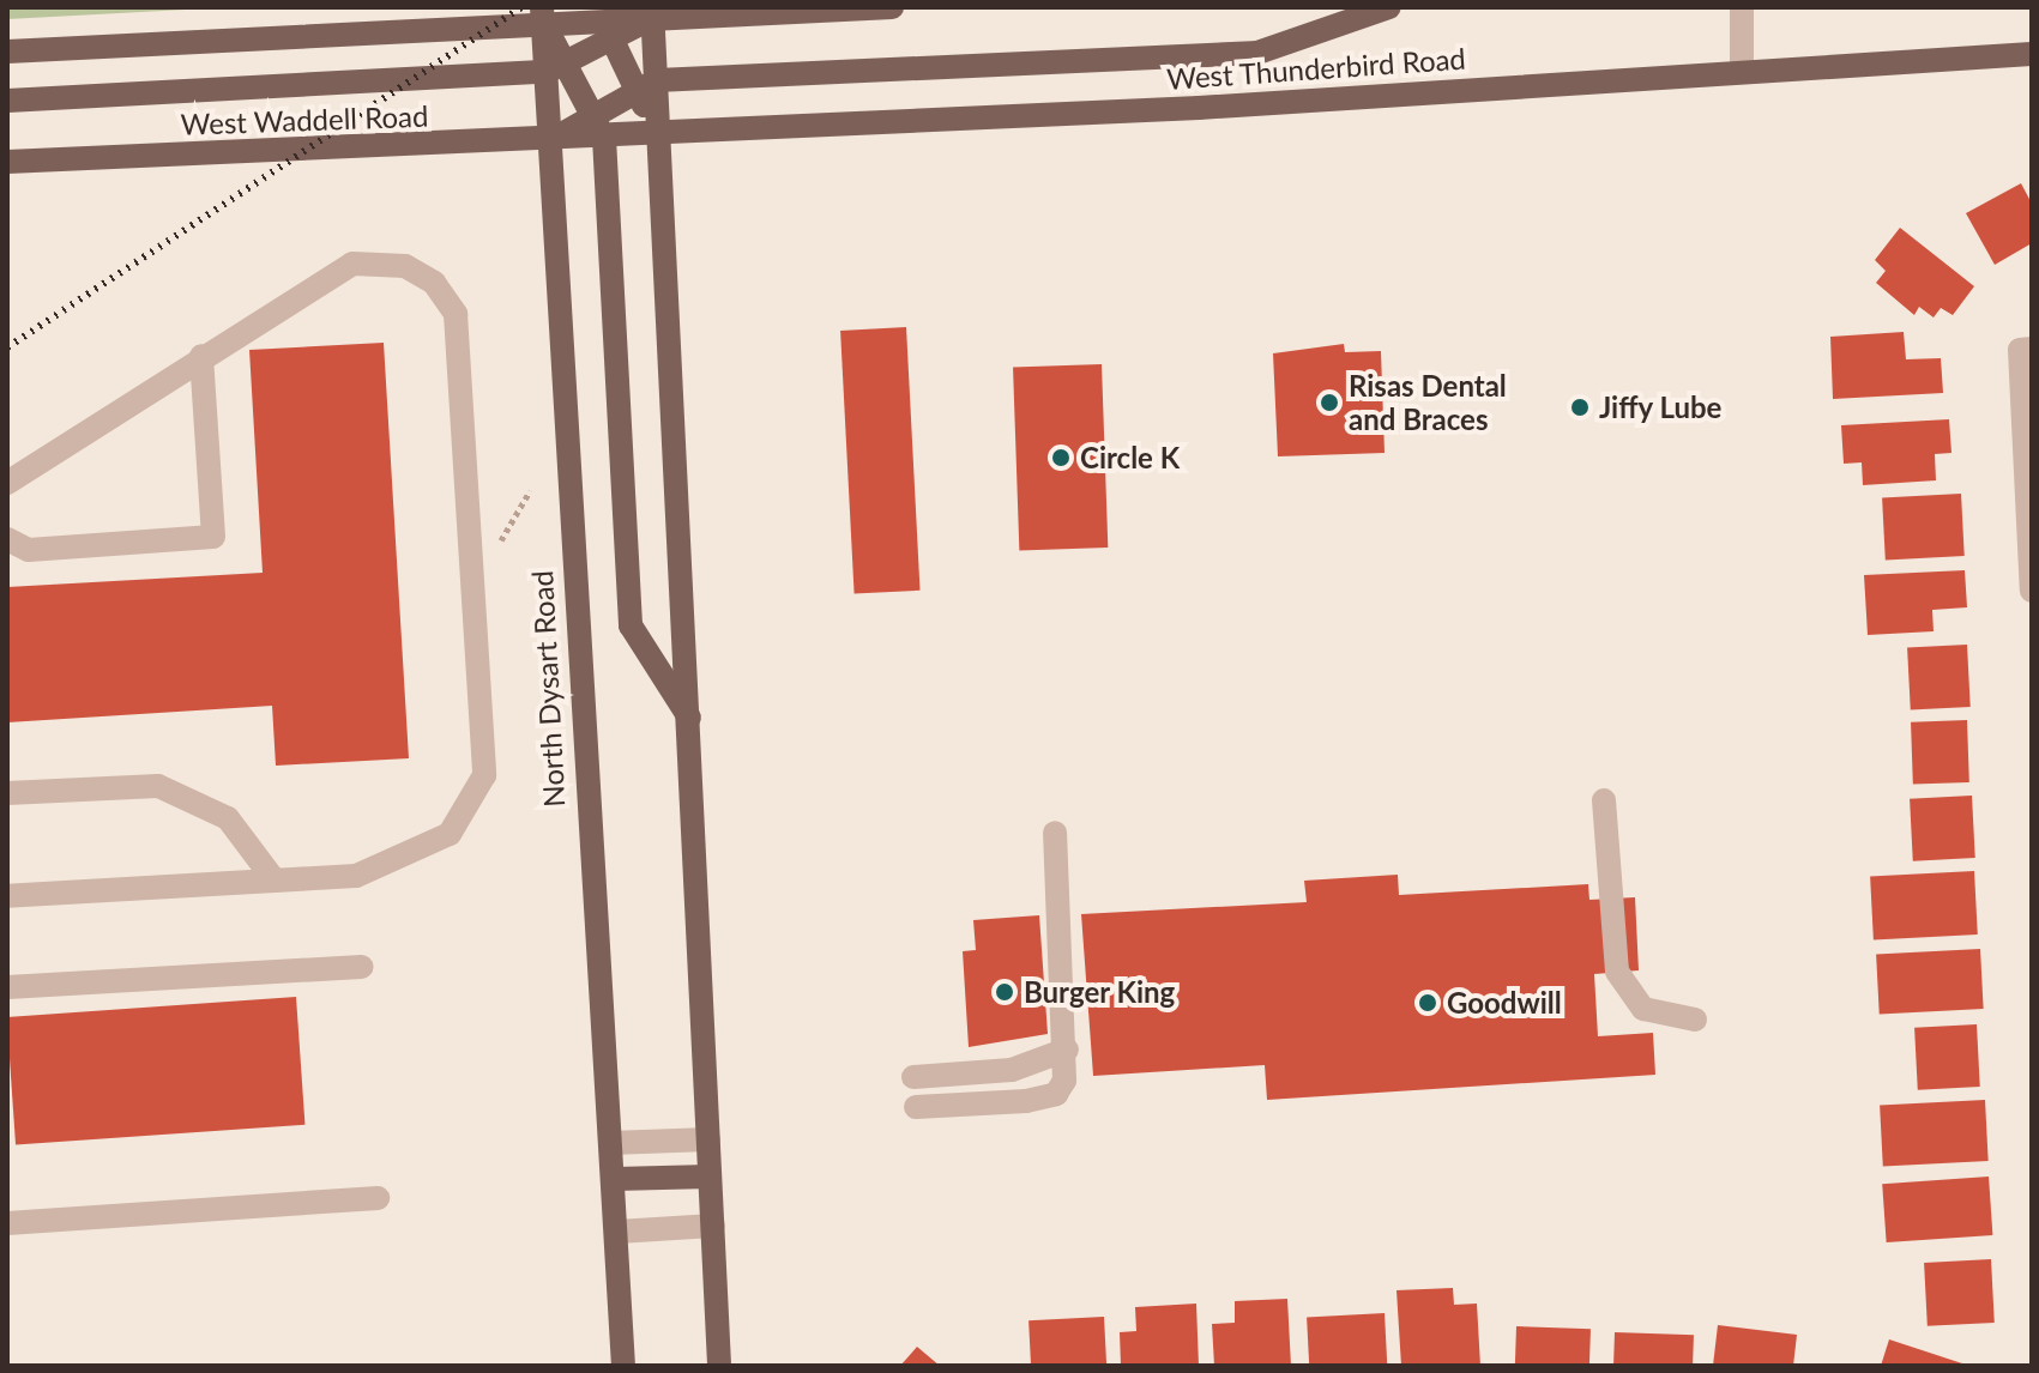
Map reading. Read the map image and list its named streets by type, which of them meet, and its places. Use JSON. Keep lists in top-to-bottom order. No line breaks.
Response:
{"streets":{"main road":["West Thunderbird Road","West Waddell Road","North Dysart Road"]},"crossings":[["West Thunderbird Road","West Waddell Road"],["West Waddell Road","North Dysart Road"]],"places":["Risas Dental and Braces","Jiffy Lube","Circle K","Burger King","Goodwill"]}
